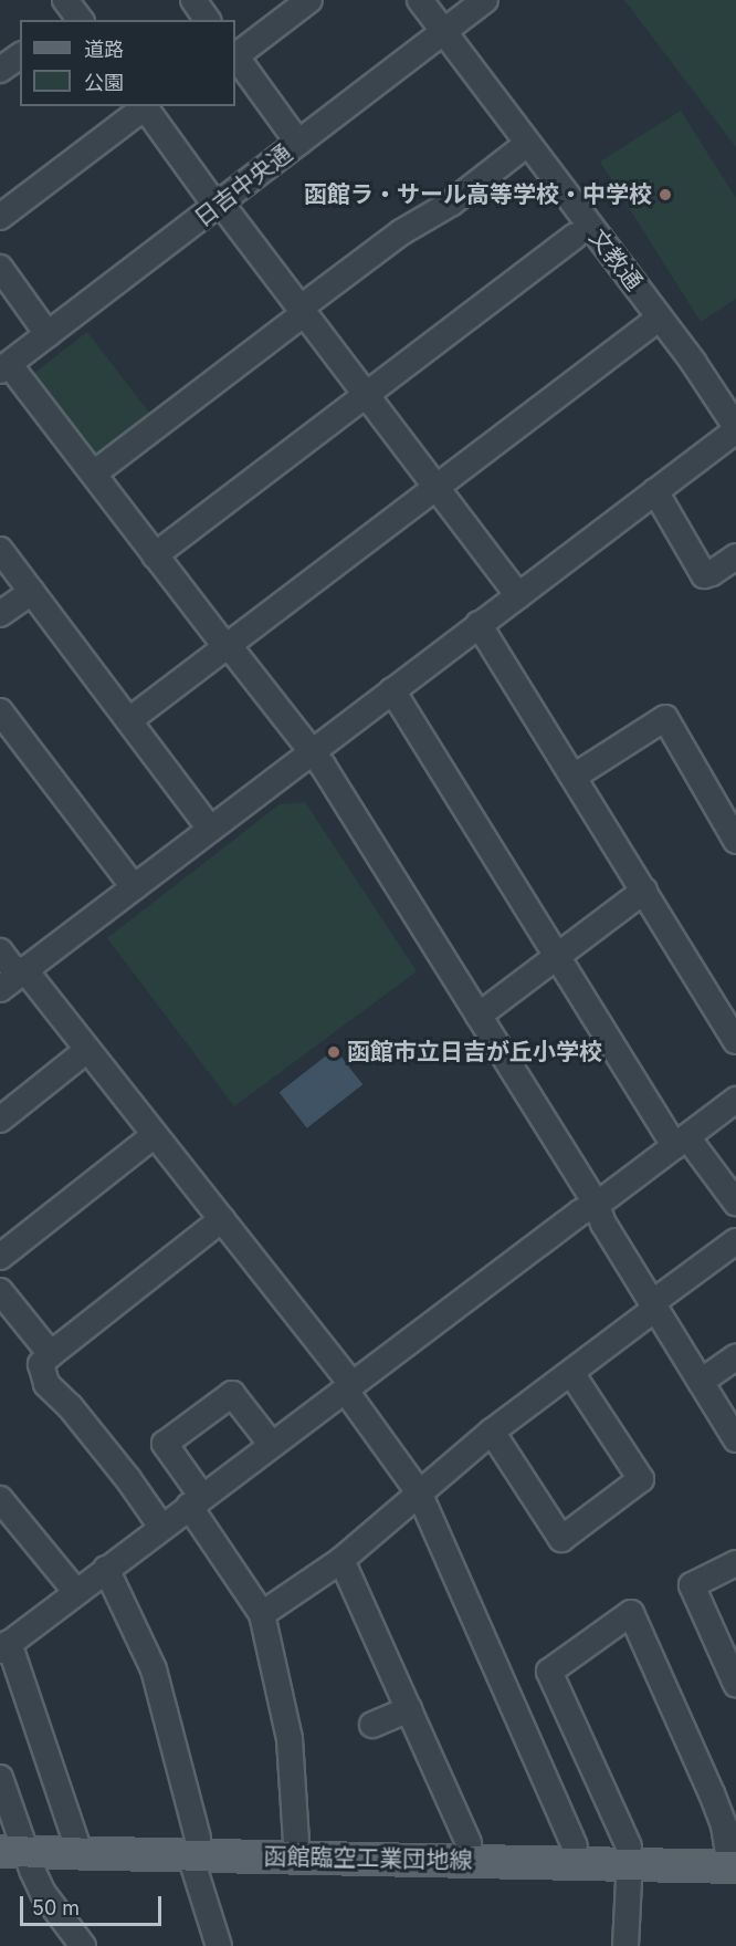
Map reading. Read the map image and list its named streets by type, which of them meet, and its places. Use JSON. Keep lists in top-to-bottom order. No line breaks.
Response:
{"streets":{"main road":["函館臨空工業団地線"],"street":["日吉中央通","文教通"]},"crossings":[["日吉中央通","文教通"]],"places":["函館ラ・サール高等学校・中学校","函館市立日吉が丘小学校"],"legend":["道路","公園"],"scale_bar":"50 m"}
